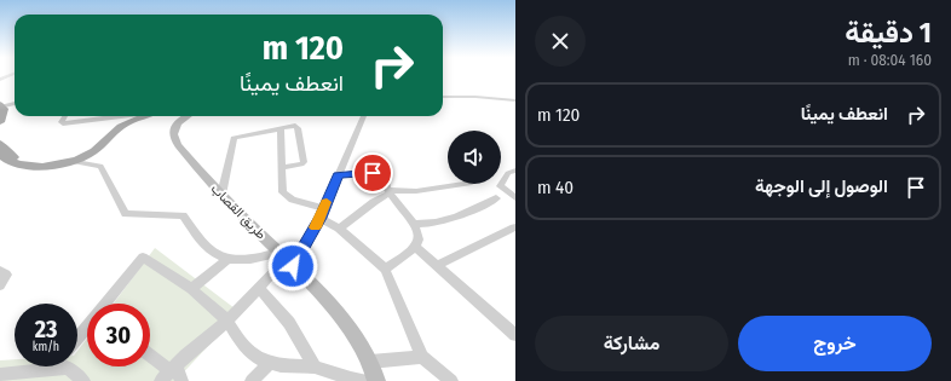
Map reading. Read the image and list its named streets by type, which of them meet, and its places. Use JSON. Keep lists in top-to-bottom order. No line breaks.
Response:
{"streets":{"main road":["طريق القصاب"]},"page":{"heading":["1 دقيقة","160 m · 08:04"],"turn":["120 m","انعطف يمينًا"],"list":[{"name":"انعطف يمينًا","value":"120 m"},{"name":"الوصول إلى الوجهة","value":"40 m"}],"speed":"23 km/h","limit":"30","buttons":["خروج","مشاركة"]}}
